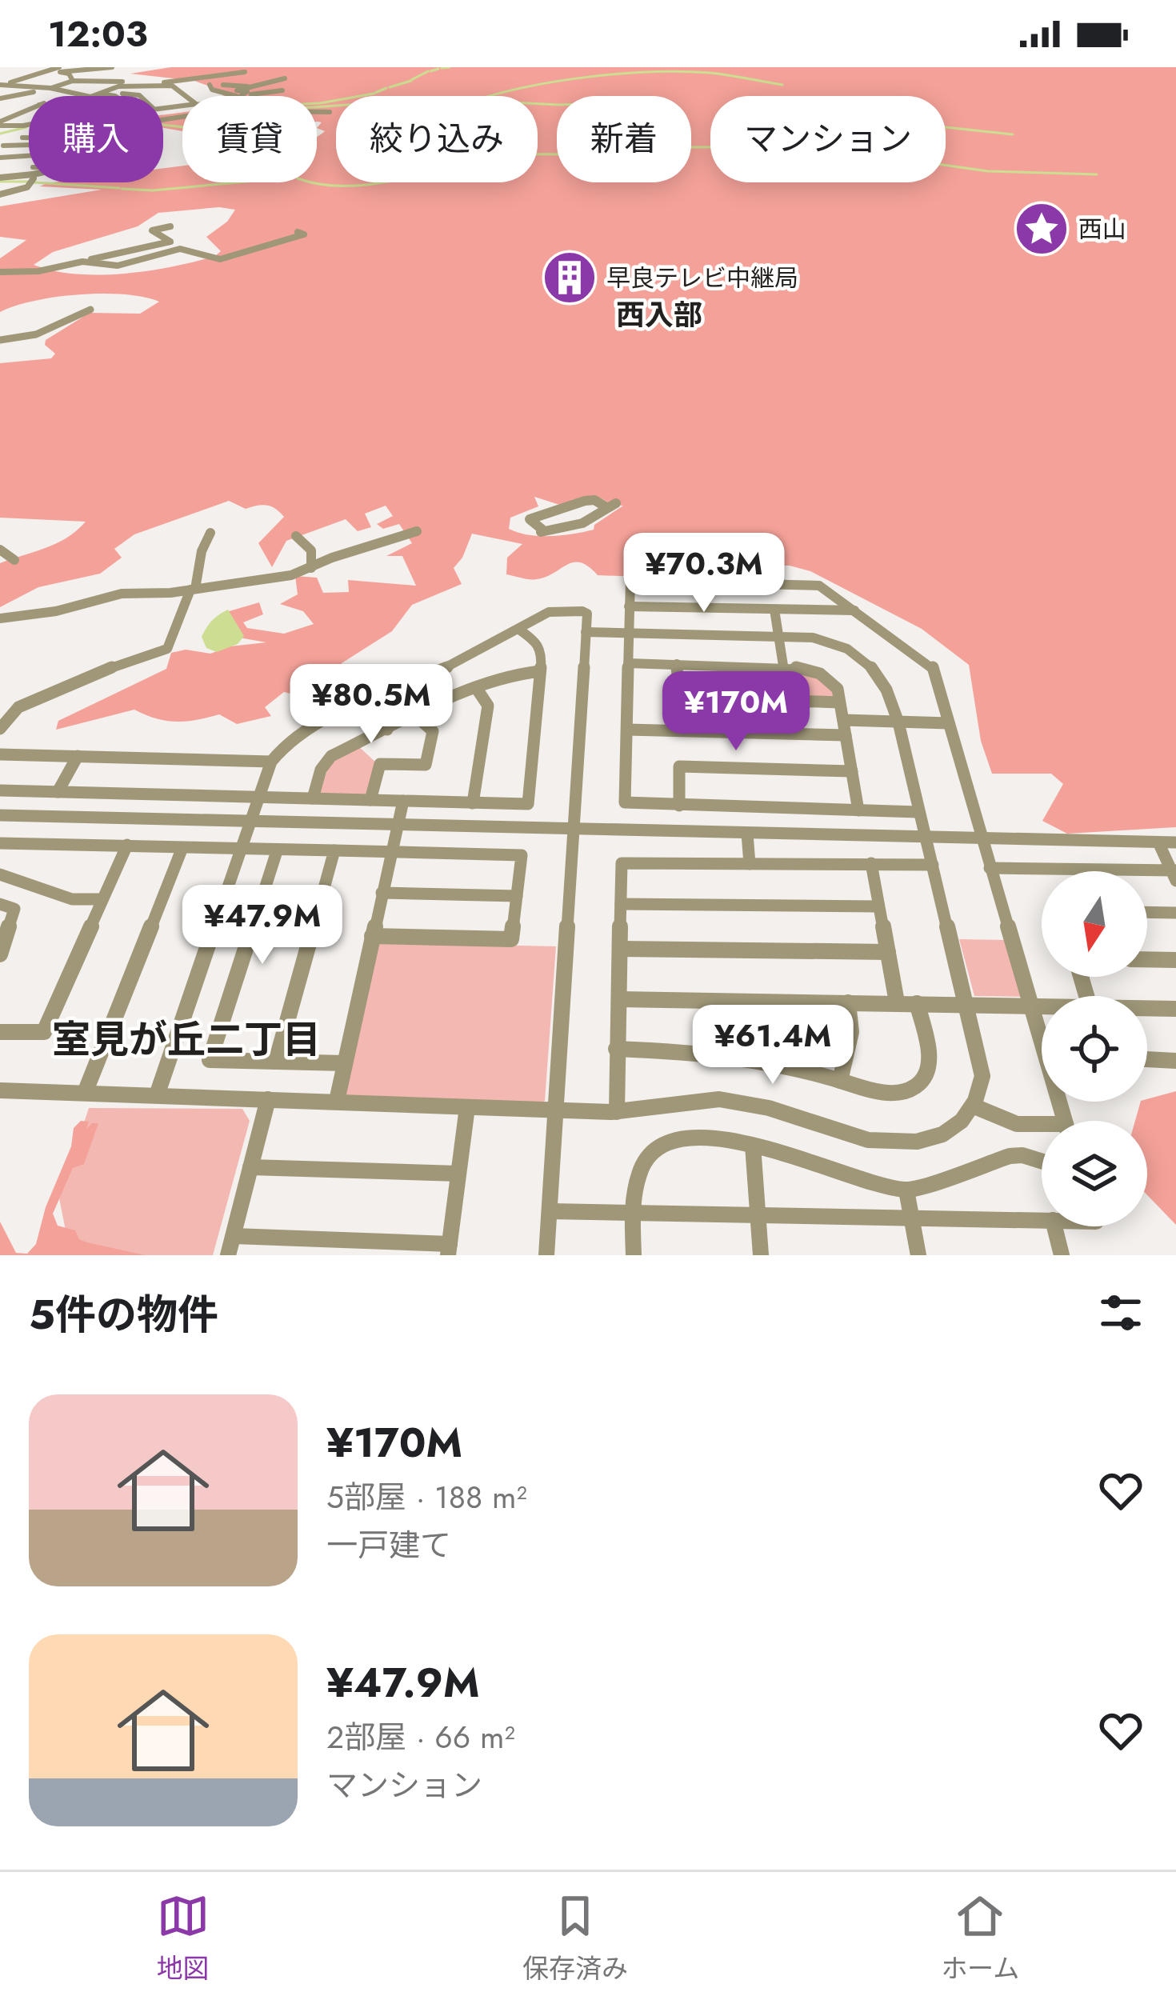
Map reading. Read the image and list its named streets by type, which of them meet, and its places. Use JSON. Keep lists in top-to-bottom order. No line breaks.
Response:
{"districts":["西入部","室見が丘二丁目"],"places":{"place":["西山"],"building":["早良テレビ中継局"]},"north":"bottom","page":{"status":"12:03","chip":["購入","賃貸","絞り込み","新着","マンション"],"price":["¥70.3M","¥80.5M","¥170M","¥47.9M","¥61.4M"],"heading":"5件の物件","list":[{"name":"¥170M","note":"5部屋 · 188 m² · 一戸建て"},{"name":"¥47.9M","note":"2部屋 · 66 m² · マンション"}],"tabs":["地図","保存済み","ホーム"]}}
